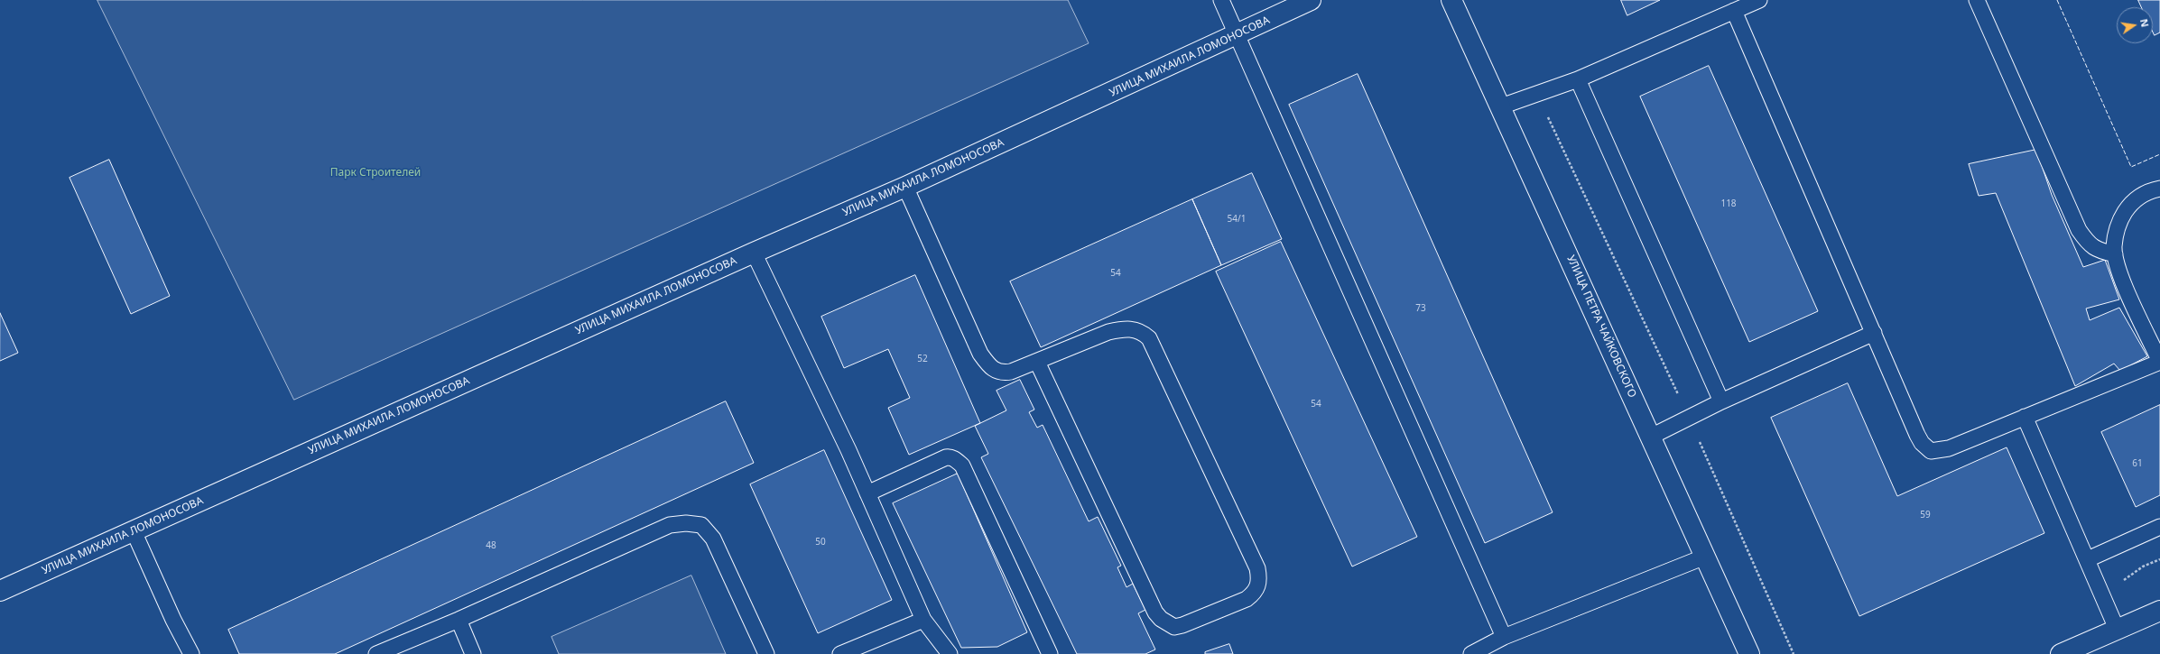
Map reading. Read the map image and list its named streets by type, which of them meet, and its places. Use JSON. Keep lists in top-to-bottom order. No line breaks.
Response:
{"streets":{"street":["УЛИЦА МИХАИЛА ЛОМОНОСОВА","УЛИЦА ПЕТРА ЧАЙКОВСКОГО"]},"parks":["Парк Строителей"],"house_numbers":["118","54/1","54","73","52","54","61","59","50","48"],"north":"right"}
